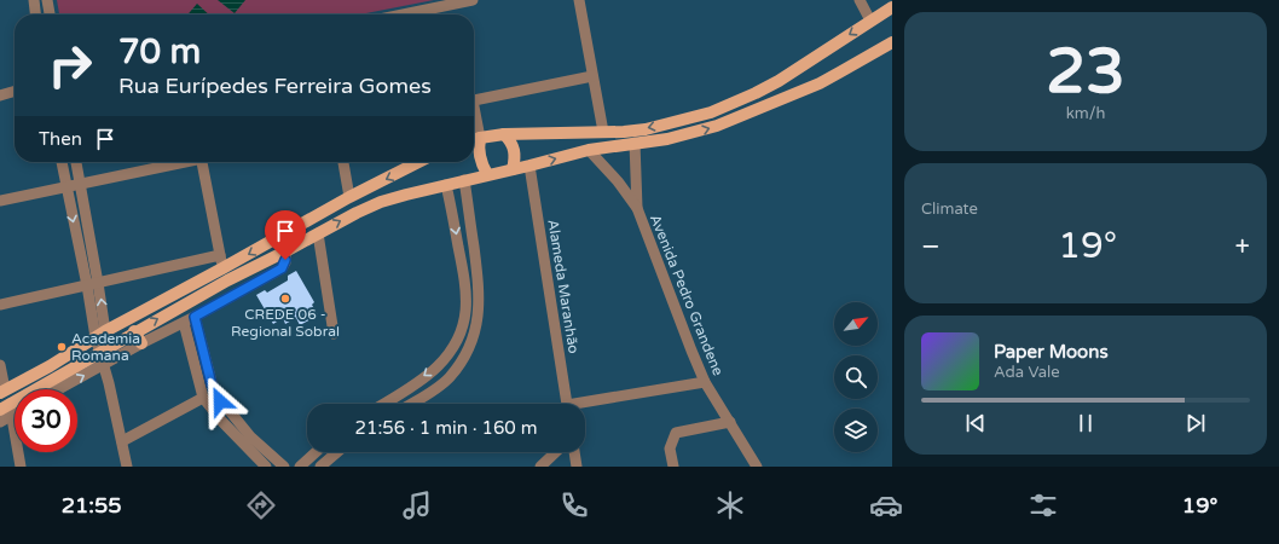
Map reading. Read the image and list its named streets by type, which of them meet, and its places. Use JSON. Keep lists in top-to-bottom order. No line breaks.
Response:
{"streets":{"street":["Alameda Maranhão","Avenida Pedro Grandene"]},"places":["CREDE 06 - Regional Sobral","Academia Romana"],"north":"top right","page":{"tile":[["23","km/h"],"Climate"],"turn":["70 m","Rua Eurípedes Ferreira Gomes"],"then":"Then","heat":["−","19°","+"],"song":["Paper Moons","Ada Vale"],"limit":"30","trip":"21:56 · 1 min · 160 m","tabs":["21:55","19°"]}}
